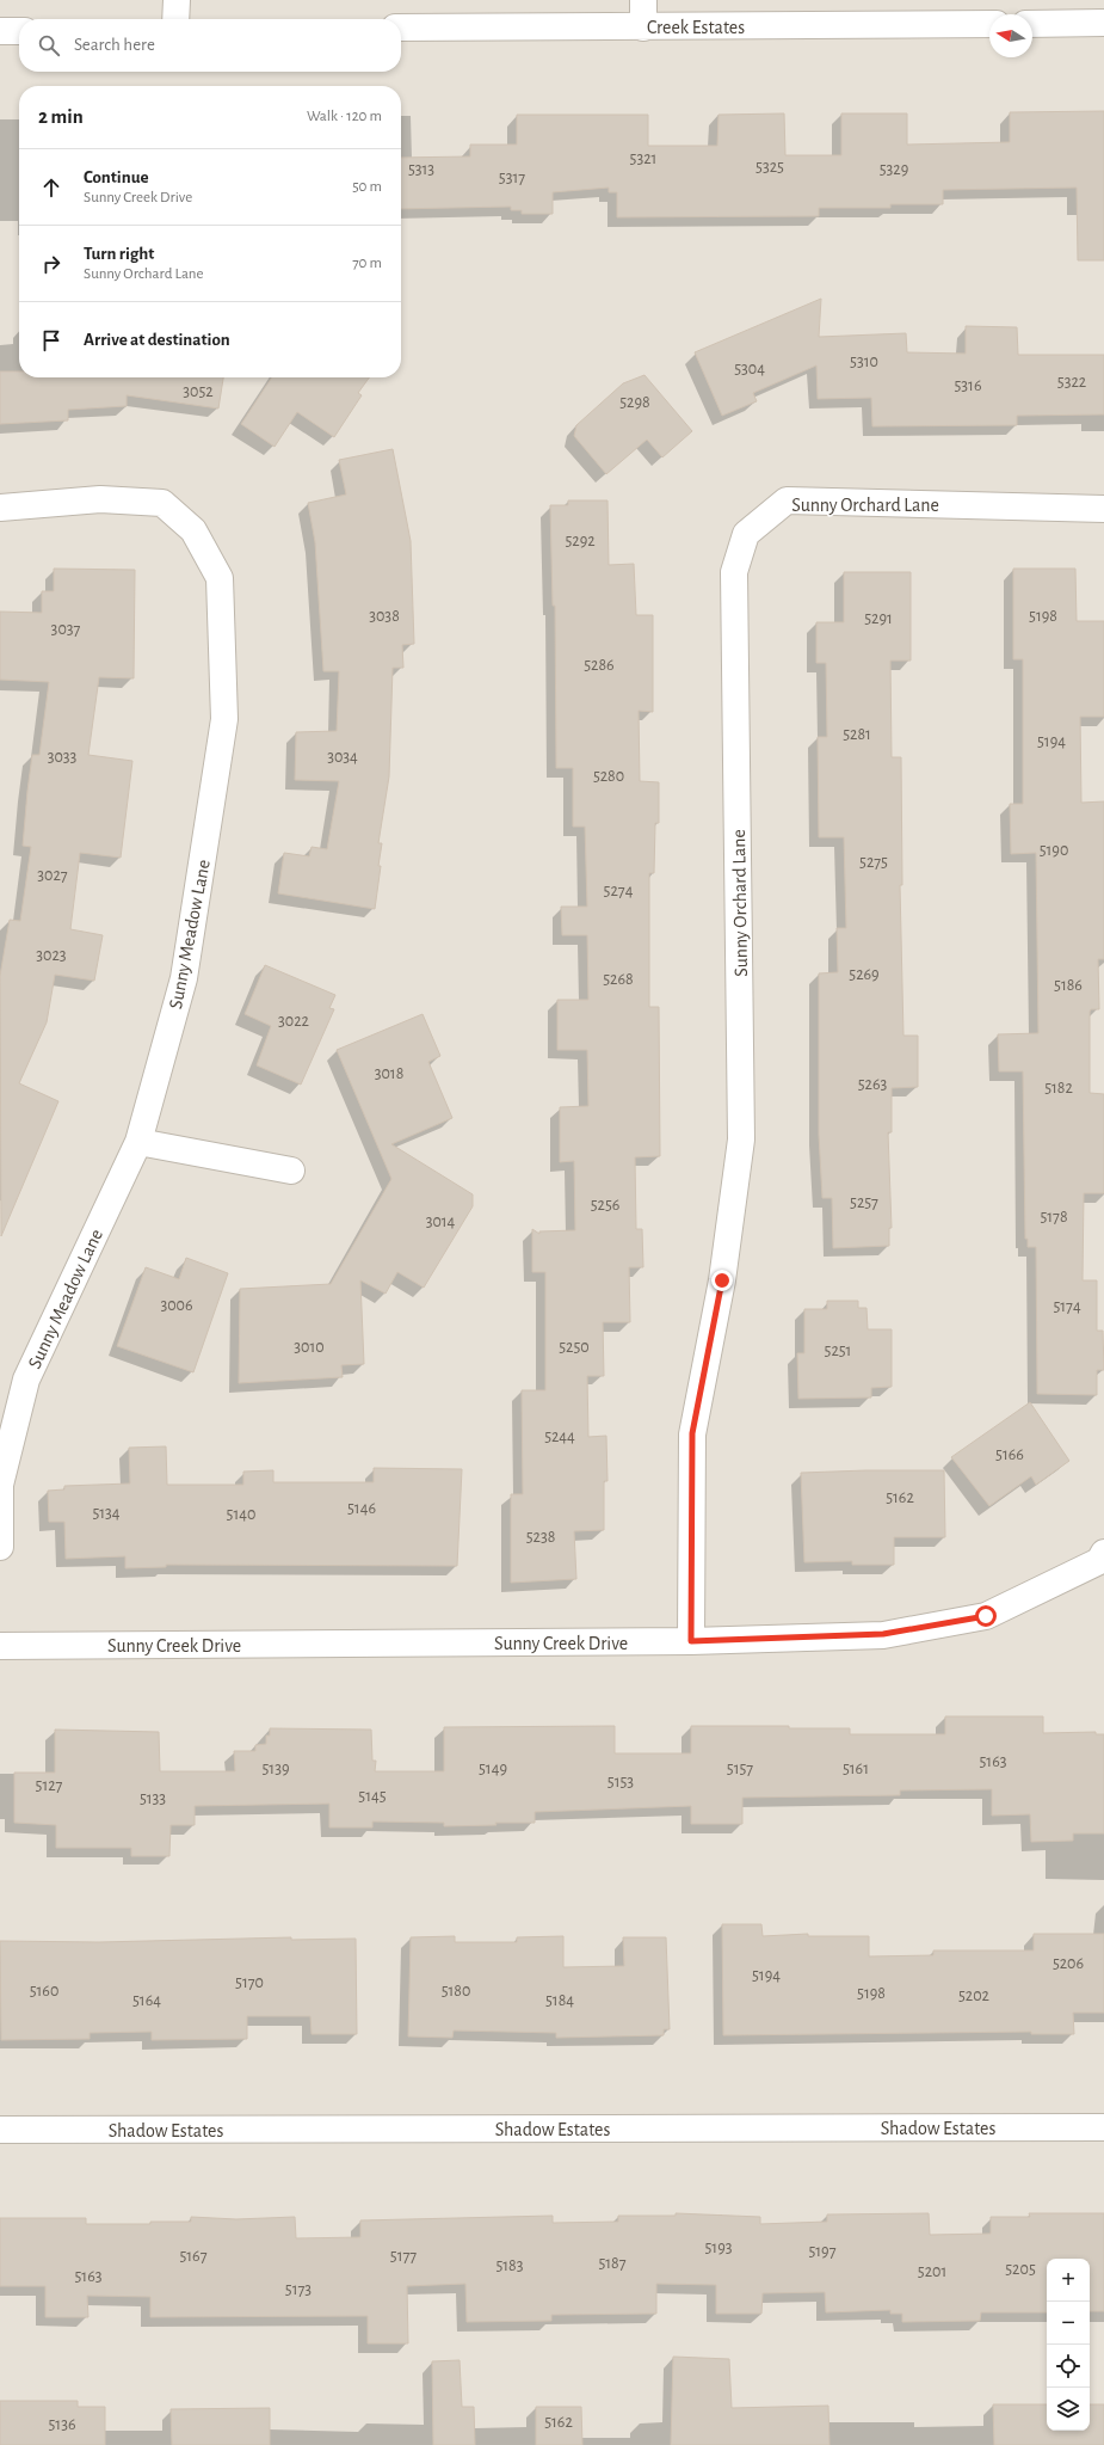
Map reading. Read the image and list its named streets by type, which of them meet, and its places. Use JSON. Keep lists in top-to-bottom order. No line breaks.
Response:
{"streets":{"street":["Creek Estates","Sunny Orchard Lane","Sunny Meadow Lane","Sunny Creek Drive","Shadow Estates"]},"crossings":[["Sunny Orchard Lane","Sunny Creek Drive"]],"house_numbers":["5321","5325","5313","5329","5317","5310","5304","5322","5316","3052","5298","5292","3038","5198","5291","3037","5286","5281","5194","3033","3034","5280","5190","5275","3027","5274","3023","5269","5268","5186","3022","3018","5263","5182","5257","5256","5178","3014","3006","5174","3010","5250","5251","5244","5166","5162","5146","5134","5140","5238","5163","5139","5149","5157","5161","5153","5127","5145","5133","5206","5194","5170","5160","5180","5198","5202","5164","5184","5193","5197","5167","5177","5187","5183","5205","5201","5163","5173","5162","5136"],"north":"left","page":{"search":"Search here","heading":["2 min","Walk · 120 m"],"list":[["Continue","Sunny Creek Drive","50 m"],["Turn right","Sunny Orchard Lane","70 m"],"Arrive at destination"],"map_buttons":["+","−"]}}
